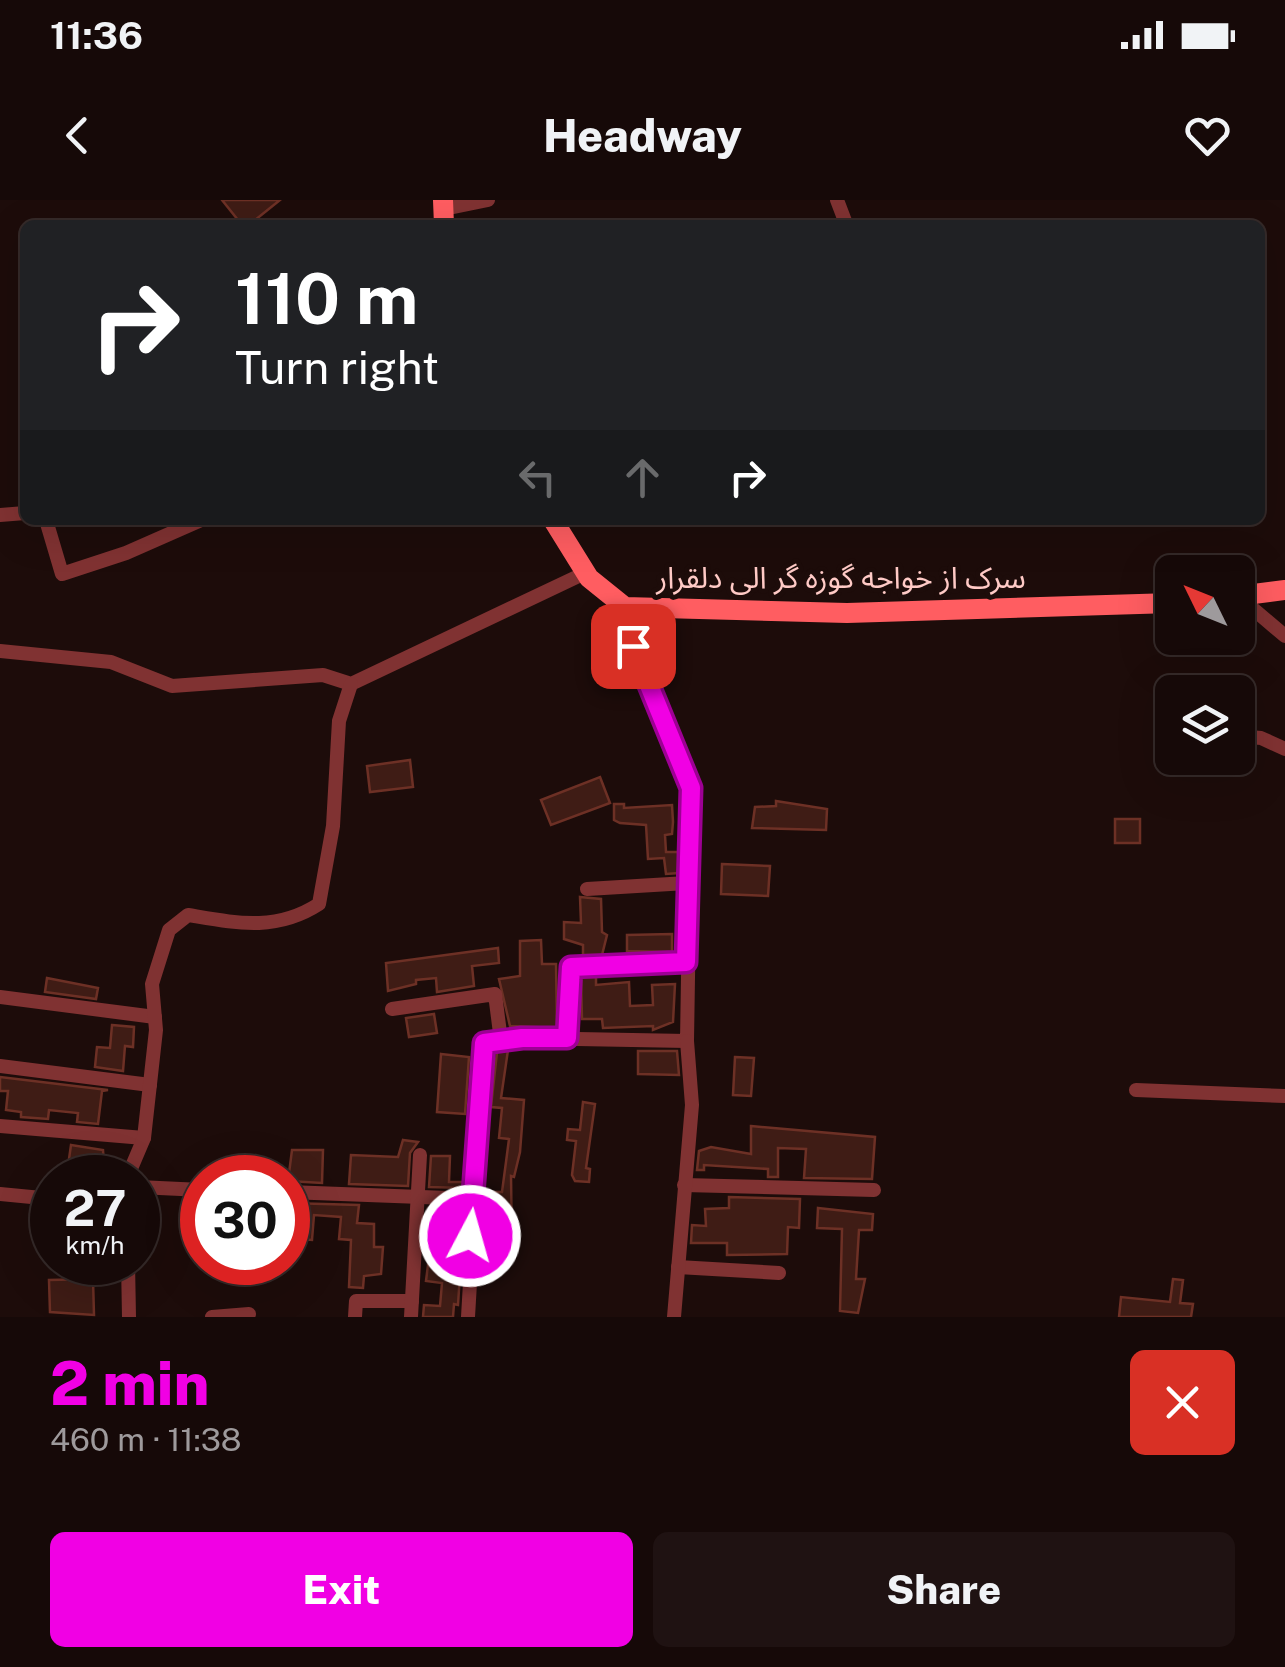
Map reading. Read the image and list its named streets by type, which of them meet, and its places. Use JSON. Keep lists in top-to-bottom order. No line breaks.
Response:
{"streets":{"street":["سرک از خواجه گوزه گر الی دلقرار"]},"north":"top left","page":{"status":"11:36","header":"Headway","turn":["110 m","Turn right"],"speed":"27 km/h","limit":"30","heading":["2 min","460 m · 11:38"],"buttons":["Exit","Share"]}}
